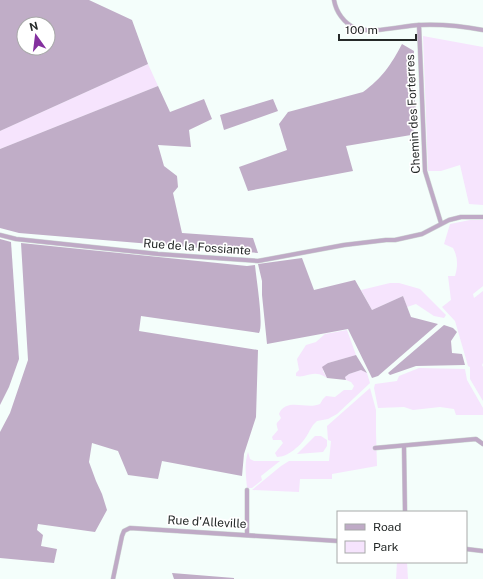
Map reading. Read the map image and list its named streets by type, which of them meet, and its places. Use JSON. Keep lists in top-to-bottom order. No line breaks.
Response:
{"streets":{"street":["Chemin des Forterres","Rue de la Fossiante","Rue d'Alleville"]},"crossings":[["Chemin des Forterres","Rue de la Fossiante"]],"legend":["Road","Park"],"scale_bar":"100 m","north":"top"}
